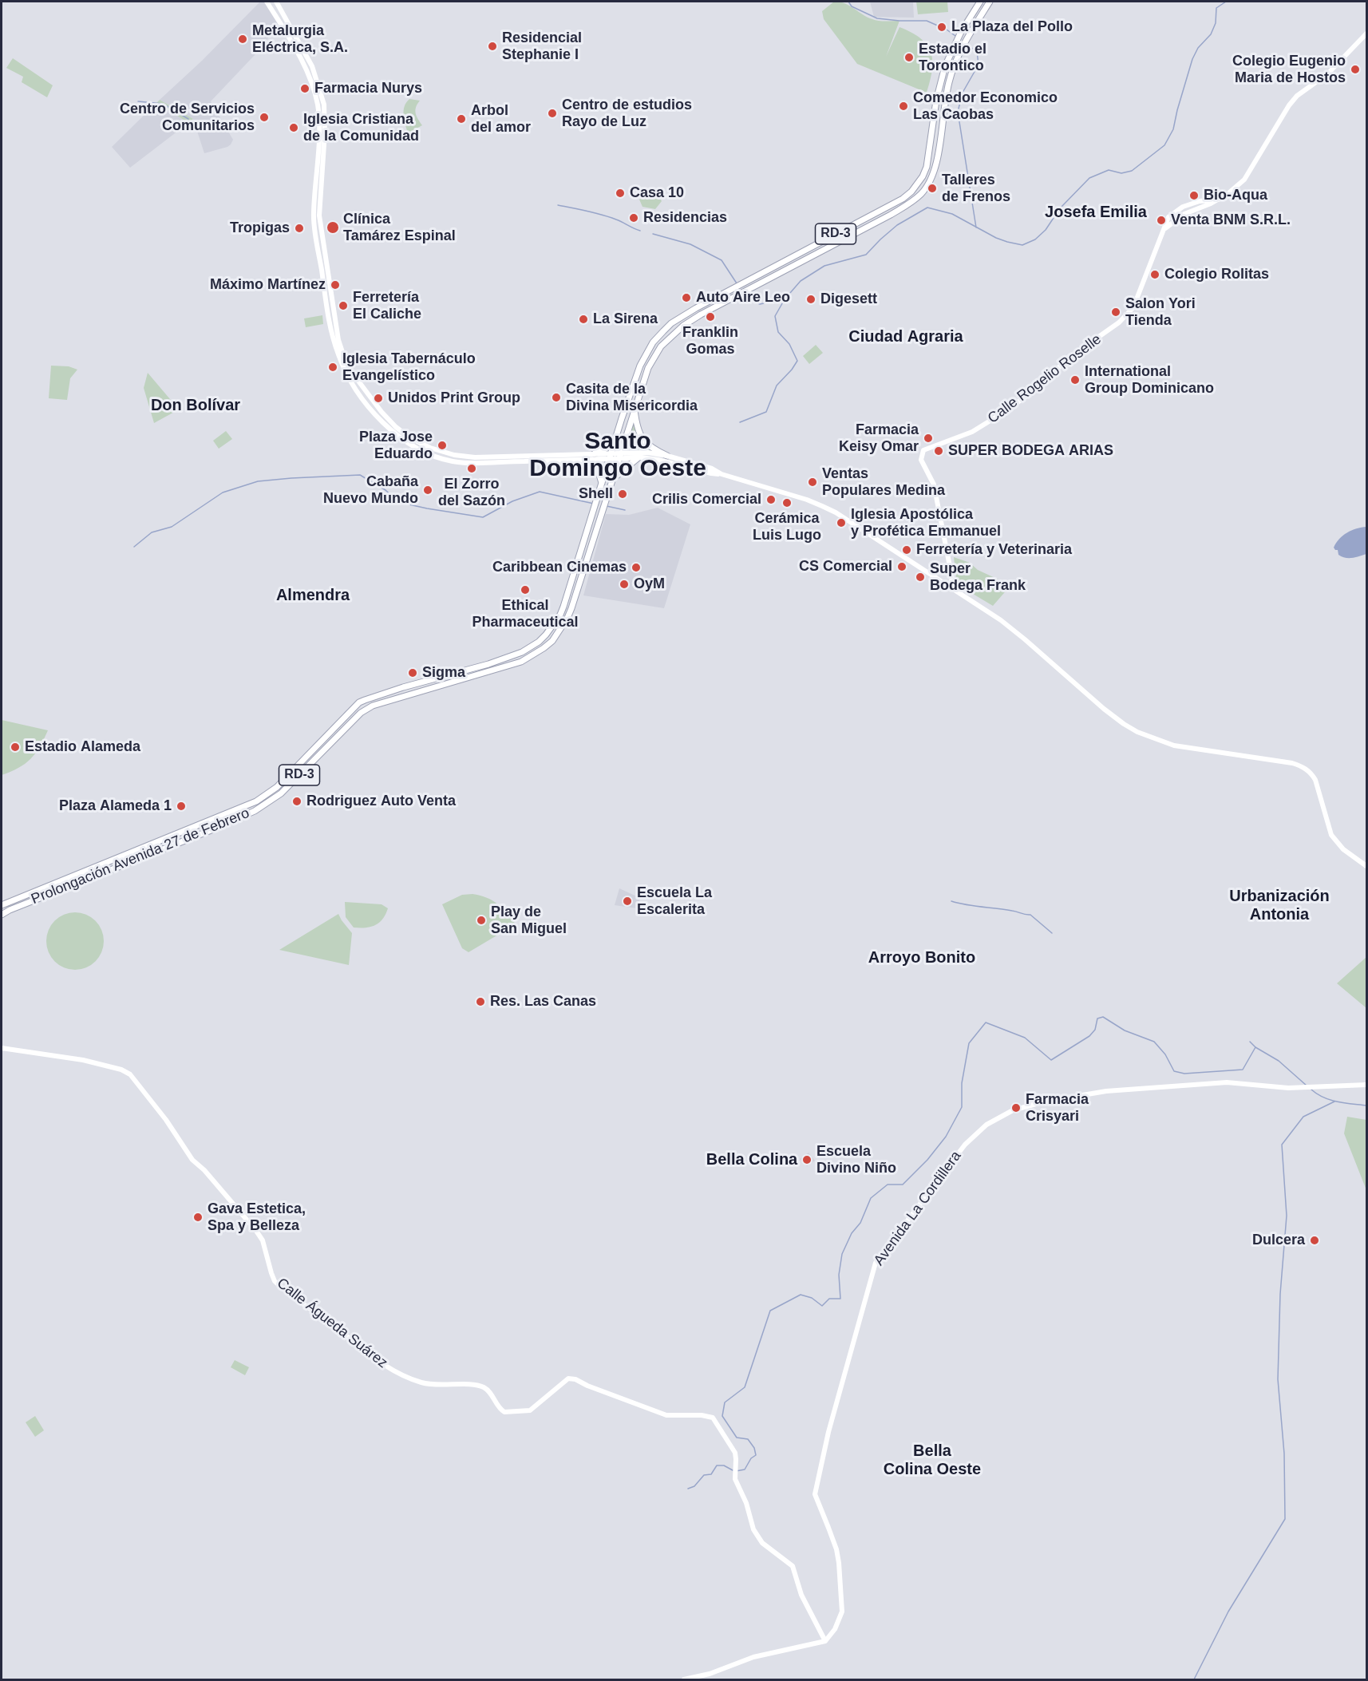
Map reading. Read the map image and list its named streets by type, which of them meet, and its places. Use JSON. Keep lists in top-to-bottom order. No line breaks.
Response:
{"streets":{"main road":["RD-3","Calle Rogelio Roselle","Prolongación Avenida 27 de Febrero","Avenida La Cordillera","Calle Águeda Suárez"]},"crossings":[["Avenida La Cordillera","Calle Águeda Suárez"]],"districts":["Josefa Emilia","Ciudad Agraria","Don Bolívar","Santo Domingo Oeste","Almendra","Urbanización Antonia","Arroyo Bonito","Bella Colina","Bella Colina Oeste"],"places":["La Plaza del Pollo","Metalurgia Eléctrica, S.A.","Residencial Stephanie I","Estadio el Torontico","Colegio Eugenio Maria de Hostos","Farmacia Nurys","Comedor Economico Las Caobas","Centro de estudios Rayo de Luz","Centro de Servicios Comunitarios","Arbol del amor","Iglesia Cristiana de la Comunidad","Talleres de Frenos","Casa 10","Bio-Aqua","Residencias","Venta BNM S.R.L.","Clínica Tamárez Espinal","Tropigas","Colegio Rolitas","Máximo Martínez","Auto Aire Leo","Digesett","Ferretería El Caliche","Salon Yori Tienda","Franklin Gomas","La Sirena","Iglesia Tabernáculo Evangelístico","International Group Dominicano","Casita de la Divina Misericordia","Unidos Print Group","Farmacia Keisy Omar","Plaza Jose Eduardo","SUPER BODEGA ARIAS","El Zorro del Sazón","Ventas Populares Medina","Cabaña Nuevo Mundo","Shell","Crilis Comercial","Cerámica Luis Lugo","Iglesia Apostólica y Profética Emmanuel","Ferretería y Veterinaria","CS Comercial","Caribbean Cinemas","Super Bodega Frank","OyM","Ethical Pharmaceutical","Sigma","Estadio Alameda","Rodriguez Auto Venta","Plaza Alameda 1","Escuela La Escalerita","Play de San Miguel","Res. Las Canas","Farmacia Crisyari","Escuela Divino Niño","Gava Estetica, Spa y Belleza","Dulcera"]}
